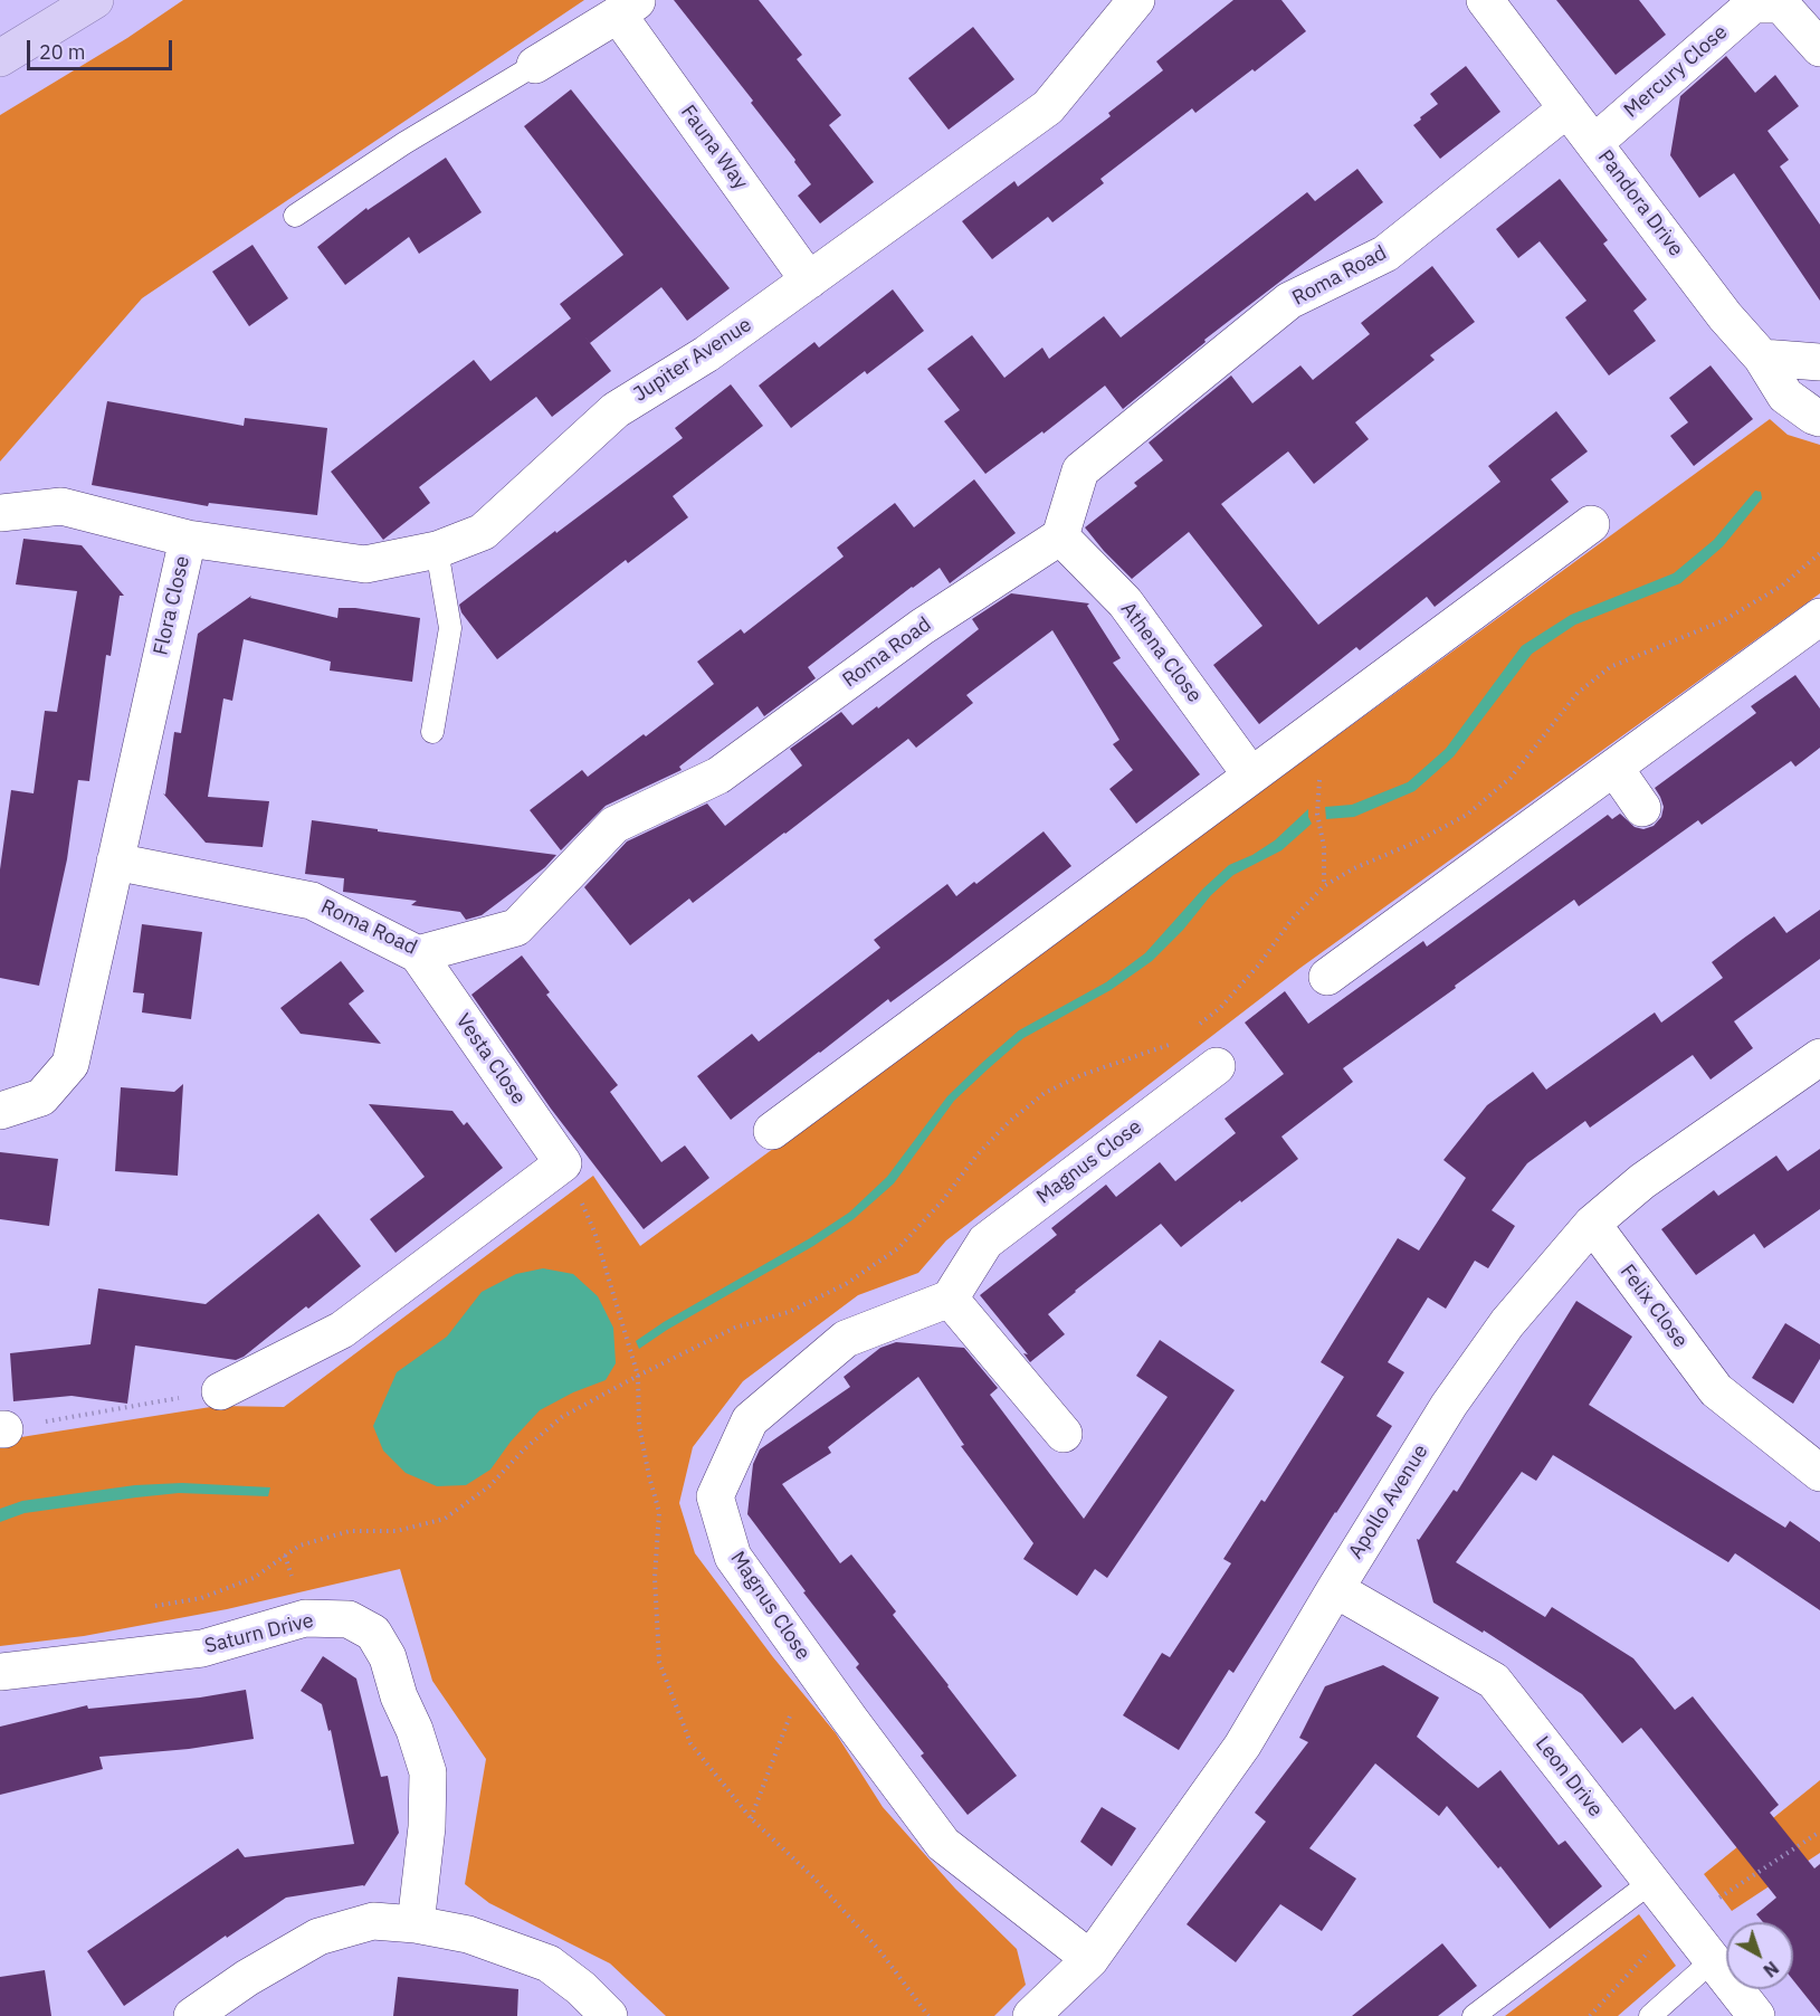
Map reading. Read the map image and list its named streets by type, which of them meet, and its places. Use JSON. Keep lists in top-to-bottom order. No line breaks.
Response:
{"streets":{"street":["Mercury Close","Fauna Way","Pandora Drive","Roma Road","Jupiter Avenue","Flora Close","Athena Close","Vesta Close","Magnus Close","Felix Close","Apollo Avenue","Saturn Drive","Leon Drive"]},"crossings":[["Mercury Close","Pandora Drive"],["Fauna Way","Jupiter Avenue"],["Pandora Drive","Roma Road"],["Roma Road","Flora Close"],["Roma Road","Athena Close"],["Roma Road","Vesta Close"],["Jupiter Avenue","Flora Close"],["Magnus Close","Apollo Avenue"],["Felix Close","Apollo Avenue"],["Apollo Avenue","Leon Drive"]],"scale_bar":"20 m","north":"bottom right"}
